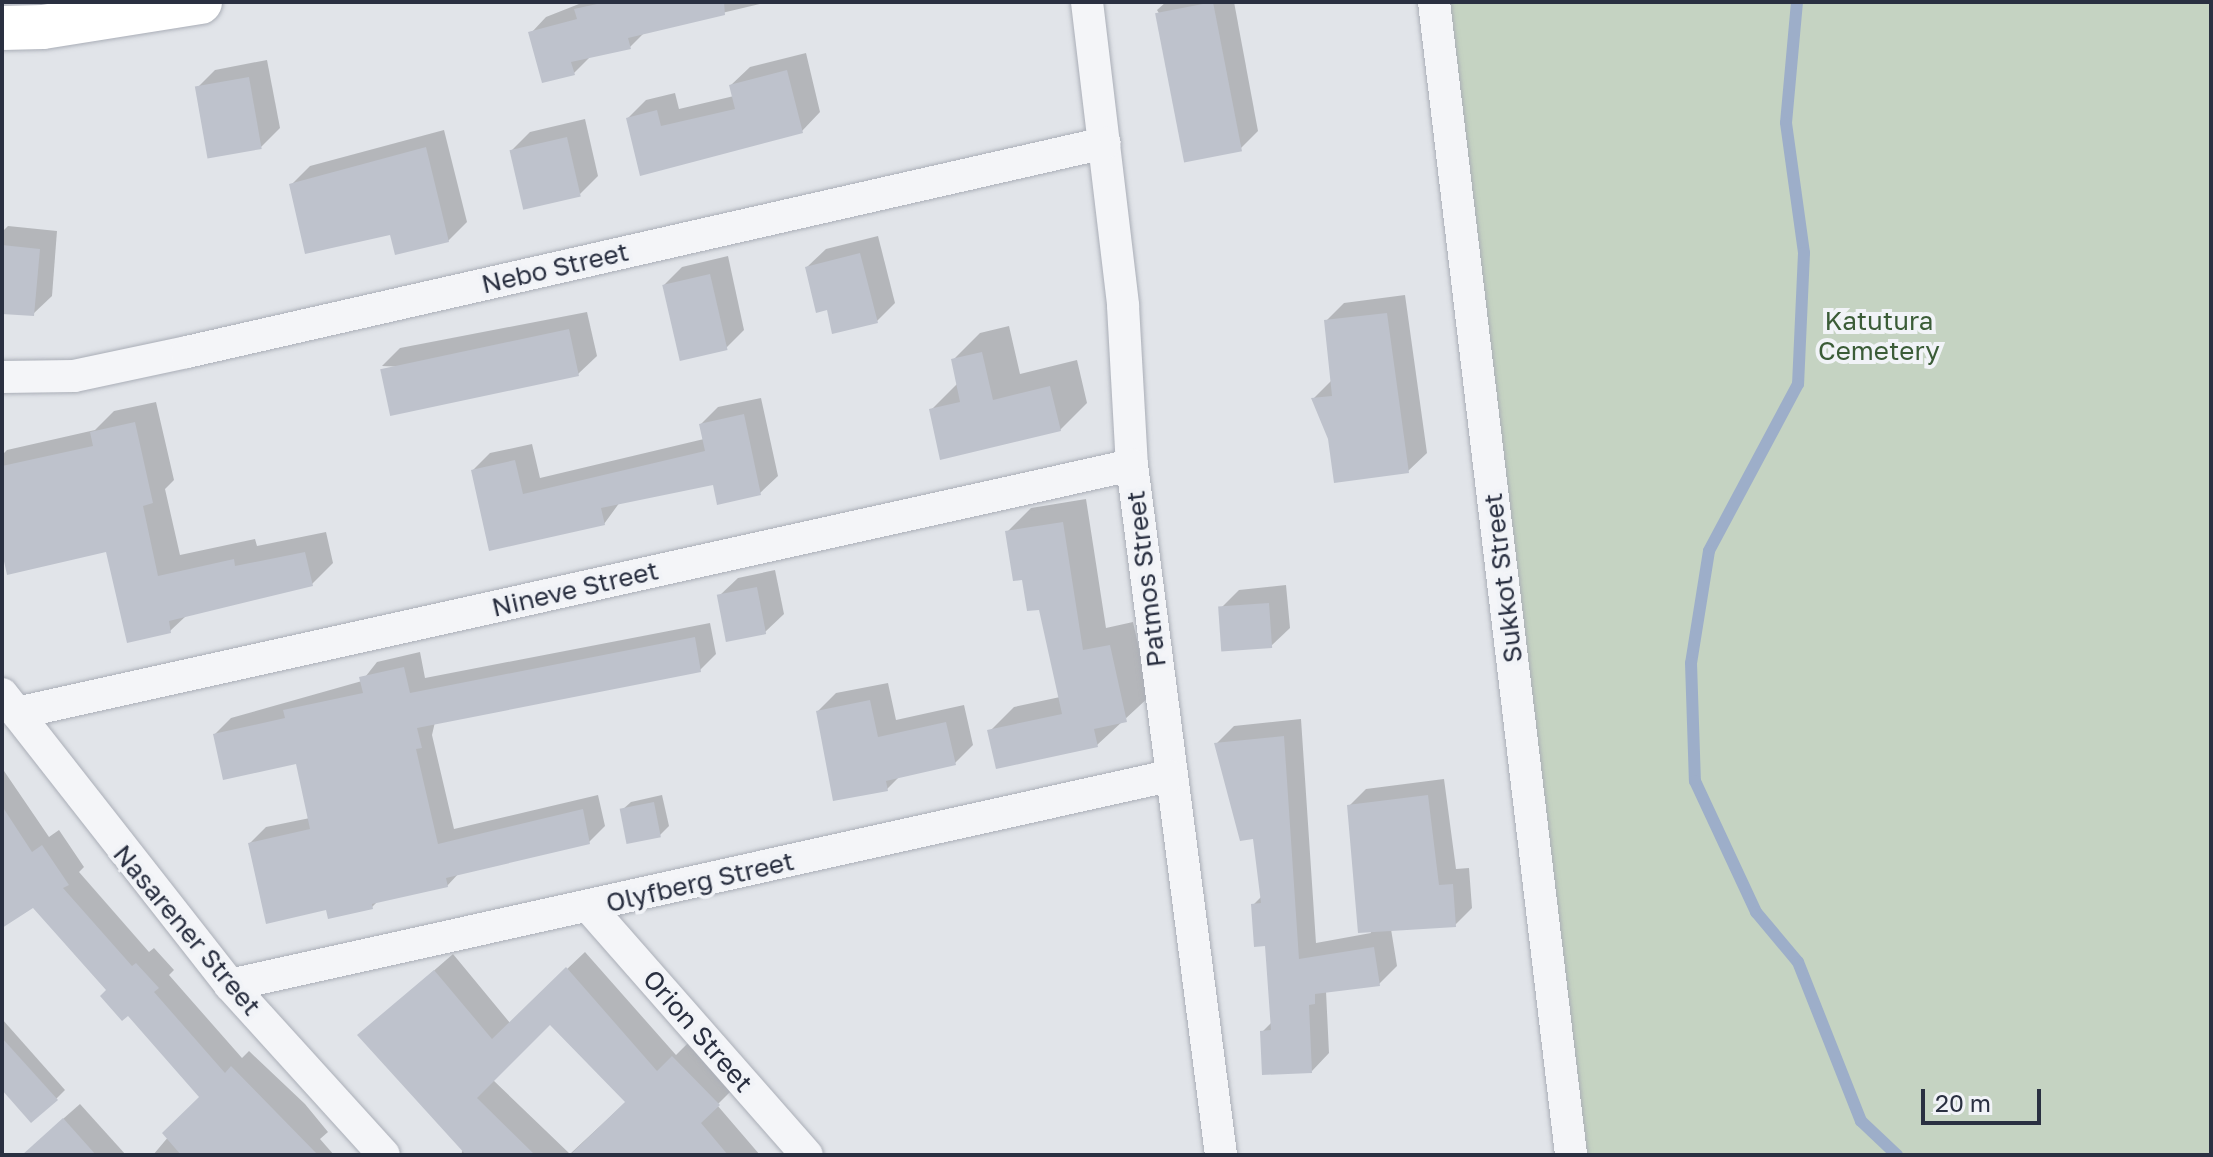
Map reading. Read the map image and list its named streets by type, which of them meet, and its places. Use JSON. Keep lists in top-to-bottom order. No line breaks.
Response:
{"streets":{"street":["Nebo Street","Sukkot Street","Patmos Street","Nineve Street","Olyfberg Street","Nasarener Street","Orion Street"]},"crossings":[["Nebo Street","Patmos Street"],["Patmos Street","Nineve Street"],["Patmos Street","Olyfberg Street"],["Nineve Street","Nasarener Street"],["Olyfberg Street","Nasarener Street"],["Olyfberg Street","Orion Street"]],"parks":["Katutura Cemetery"],"scale_bar":"20 m"}
